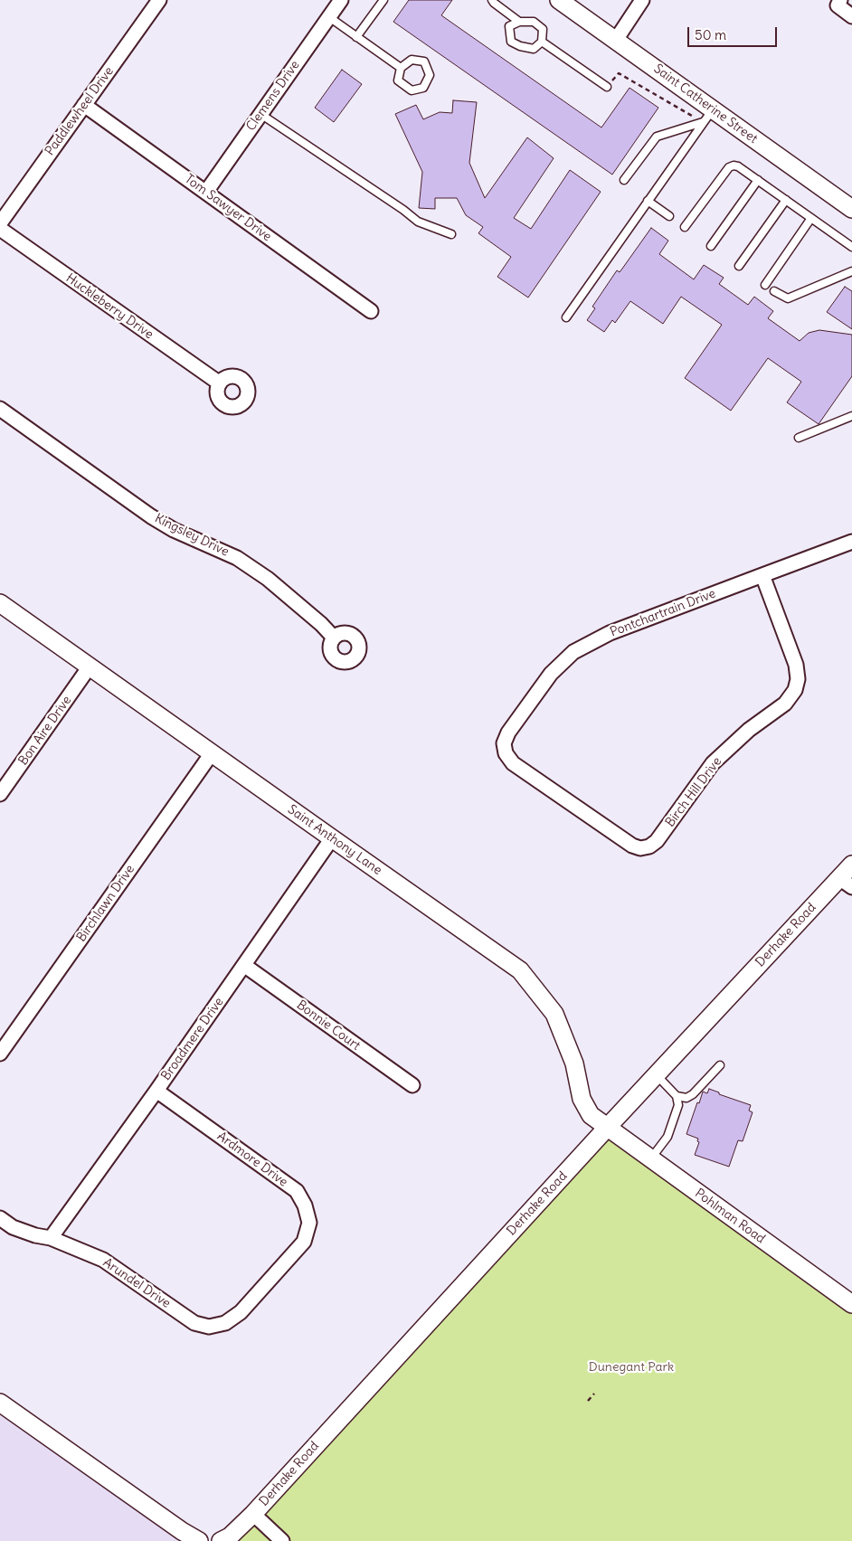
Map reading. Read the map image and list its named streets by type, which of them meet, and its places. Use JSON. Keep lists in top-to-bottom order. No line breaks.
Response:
{"streets":{"street":["Clemens Drive","Saint Catherine Street","Paddlewheel Drive","Tom Sawyer Drive","Huckleberry Drive","Kingsley Drive","Pontchartrain Drive","Bon Aire Drive","Birch Hill Drive","Saint Anthony Lane","Birchlawn Drive","Derhake Road","Bonnie Court","Broadmere Drive","Ardmore Drive","Pohlman Road","Arundel Drive"]},"crossings":[["Clemens Drive","Tom Sawyer Drive"],["Paddlewheel Drive","Tom Sawyer Drive"],["Pontchartrain Drive","Birch Hill Drive"],["Bon Aire Drive","Saint Anthony Lane"],["Saint Anthony Lane","Birchlawn Drive"],["Saint Anthony Lane","Derhake Road"],["Saint Anthony Lane","Broadmere Drive"],["Saint Anthony Lane","Pohlman Road"],["Derhake Road","Pohlman Road"],["Bonnie Court","Broadmere Drive"],["Broadmere Drive","Ardmore Drive"],["Broadmere Drive","Arundel Drive"],["Ardmore Drive","Arundel Drive"]],"parks":["Dunegant Park"],"scale_bar":"50 m"}
